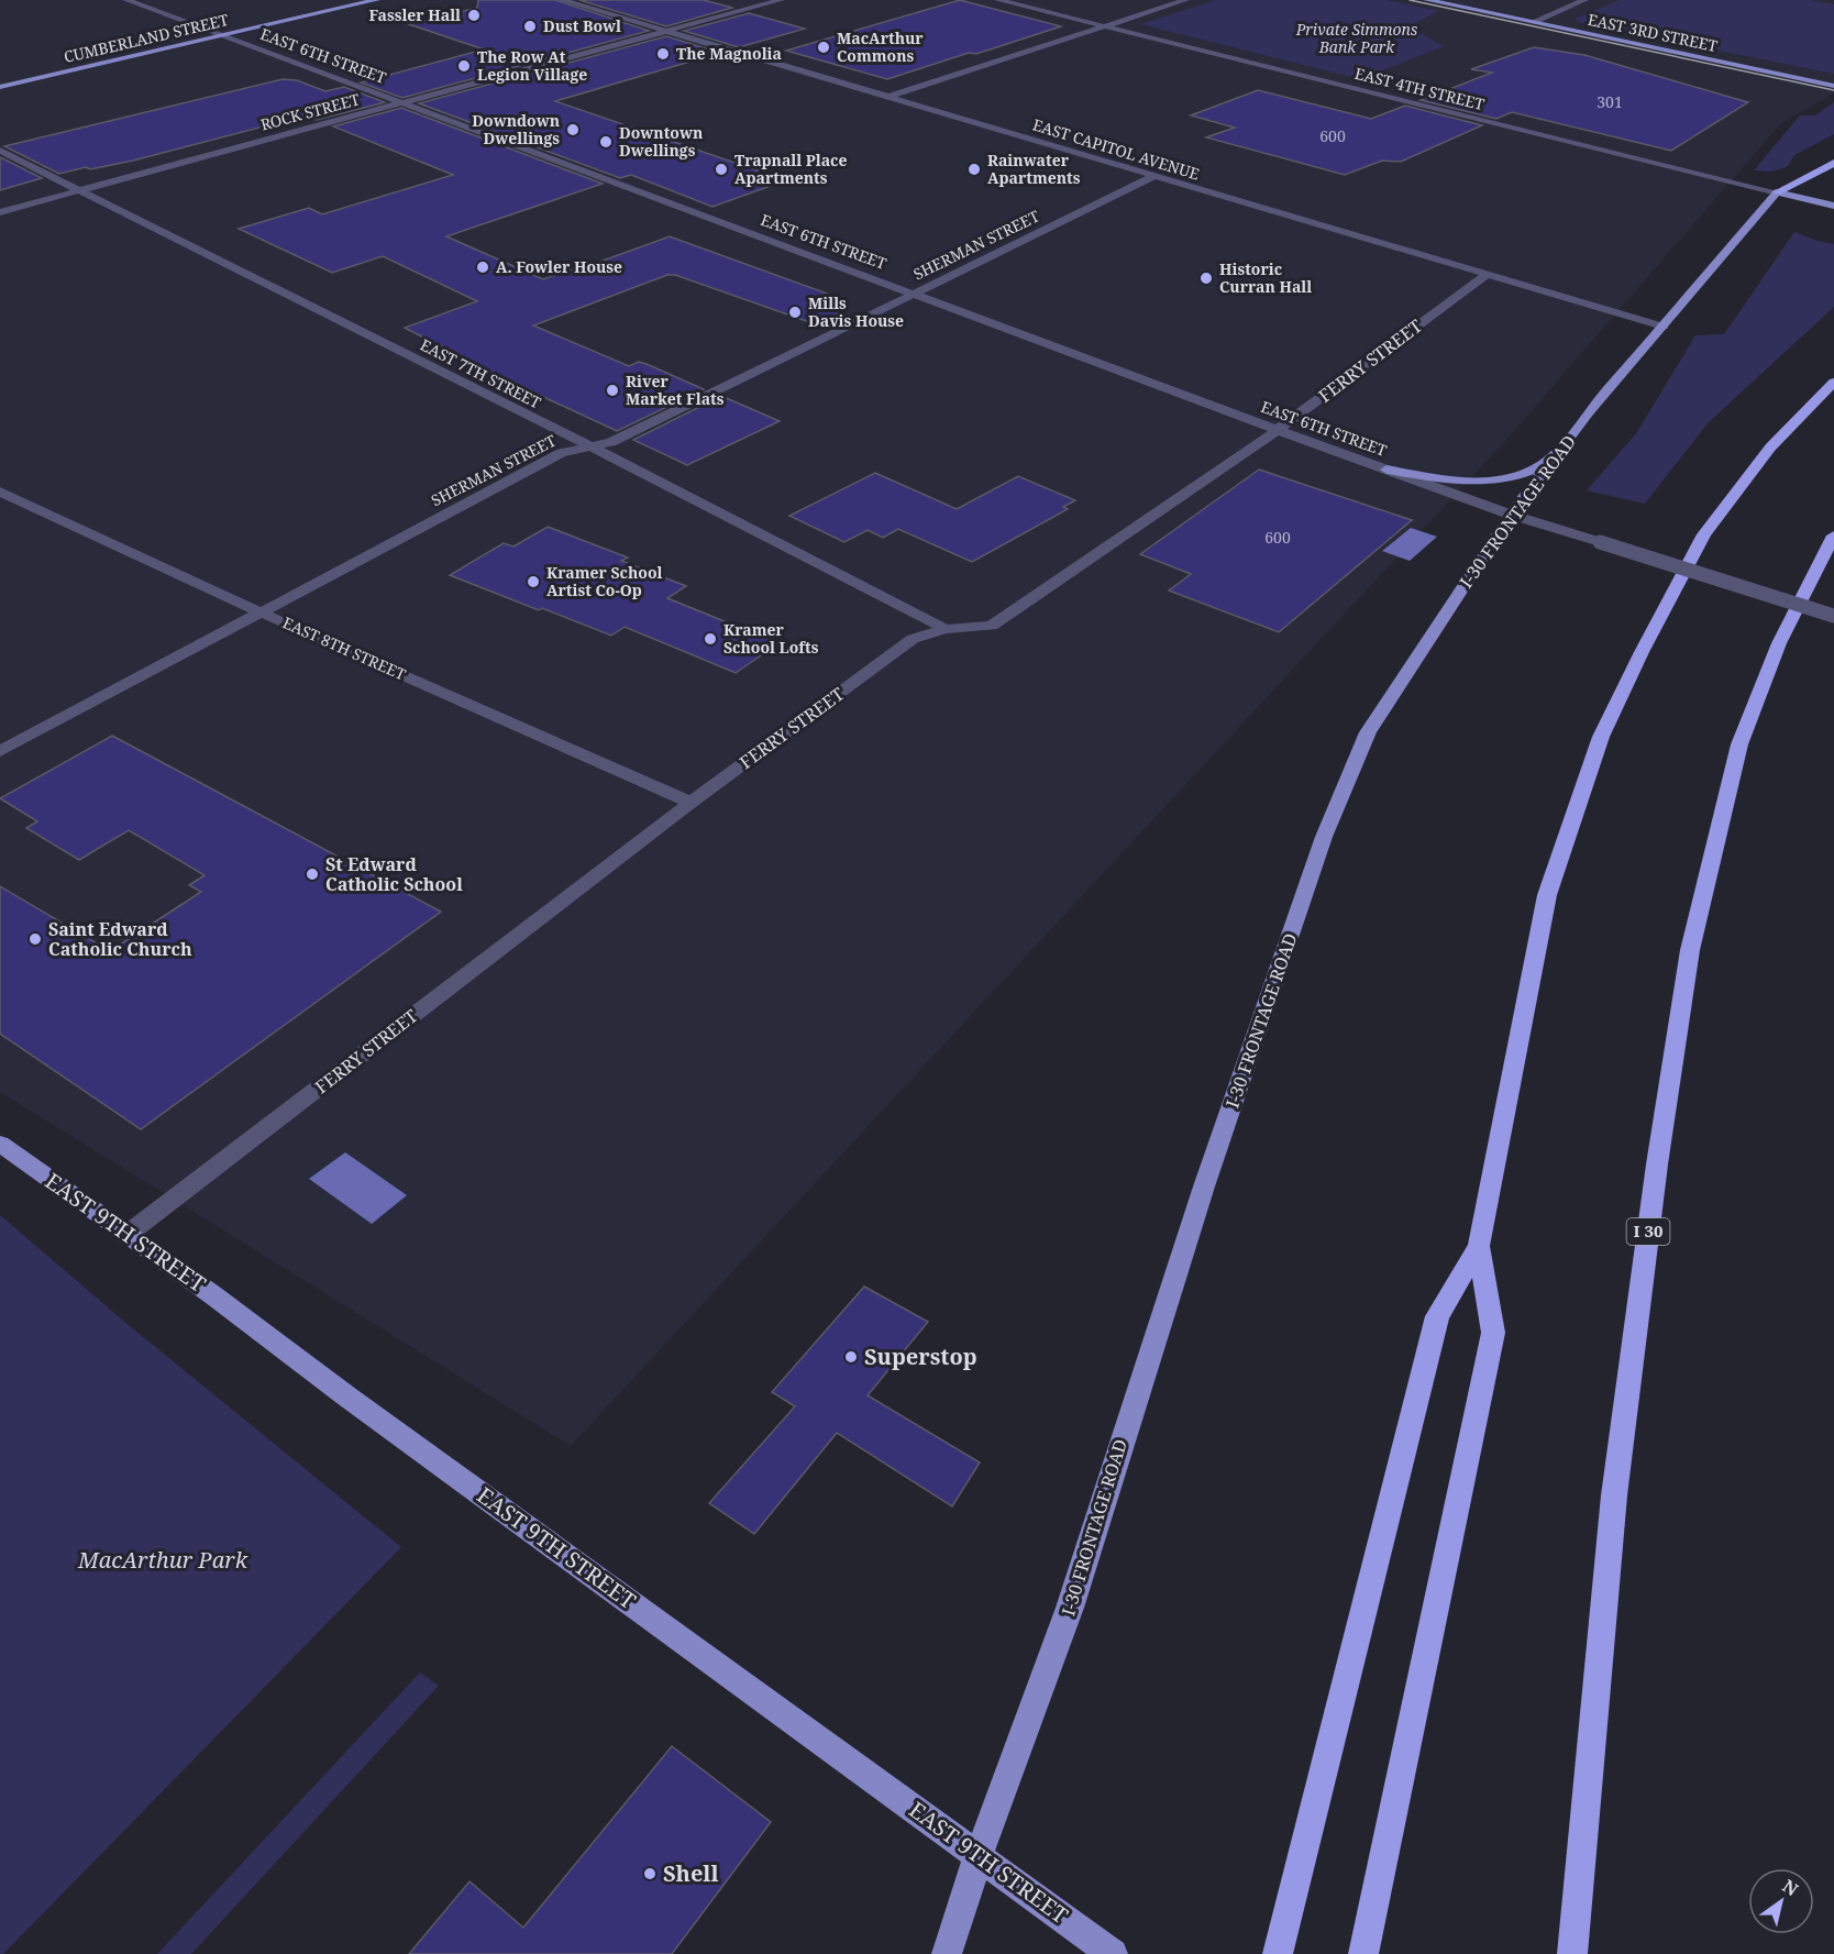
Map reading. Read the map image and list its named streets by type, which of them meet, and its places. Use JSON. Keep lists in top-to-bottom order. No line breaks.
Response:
{"streets":{"highway":["I 30"],"main road":["EAST 3RD STREET","CUMBERLAND STREET","EAST 4TH STREET","I-30 FRONTAGE ROAD","EAST 9TH STREET"],"street":["EAST 6TH STREET","ROCK STREET","EAST CAPITOL AVENUE","SHERMAN STREET","FERRY STREET","EAST 7TH STREET","EAST 8TH STREET"]},"crossings":[["CUMBERLAND STREET","EAST 6TH STREET"],["EAST 6TH STREET","ROCK STREET"],["EAST 6TH STREET","SHERMAN STREET"],["EAST 6TH STREET","FERRY STREET"],["EAST 6TH STREET","I-30 FRONTAGE ROAD"],["EAST 4TH STREET","I-30 FRONTAGE ROAD"],["ROCK STREET","EAST CAPITOL AVENUE"],["ROCK STREET","EAST 7TH STREET"],["EAST CAPITOL AVENUE","SHERMAN STREET"],["EAST CAPITOL AVENUE","FERRY STREET"],["EAST CAPITOL AVENUE","I-30 FRONTAGE ROAD"],["SHERMAN STREET","EAST 7TH STREET"],["SHERMAN STREET","EAST 8TH STREET"],["FERRY STREET","EAST 7TH STREET"],["FERRY STREET","EAST 8TH STREET"],["FERRY STREET","EAST 9TH STREET"],["I-30 FRONTAGE ROAD","EAST 9TH STREET"]],"parks":["Private Simmons Bank Park","MacArthur Park"],"places":["Fassler Hall","Dust Bowl","MacArthur Commons","The Magnolia","The Row At Legion Village","Downdown Dwellings","Downtown Dwellings","Trapnall Place Apartments","Rainwater Apartments","A. Fowler House","Historic Curran Hall","Mills Davis House","River Market Flats","Kramer School Artist Co-Op","Kramer School Lofts","St Edward Catholic School","Saint Edward Catholic Church","Superstop","Shell"],"house_numbers":["301","600","600"],"north":"top right"}
